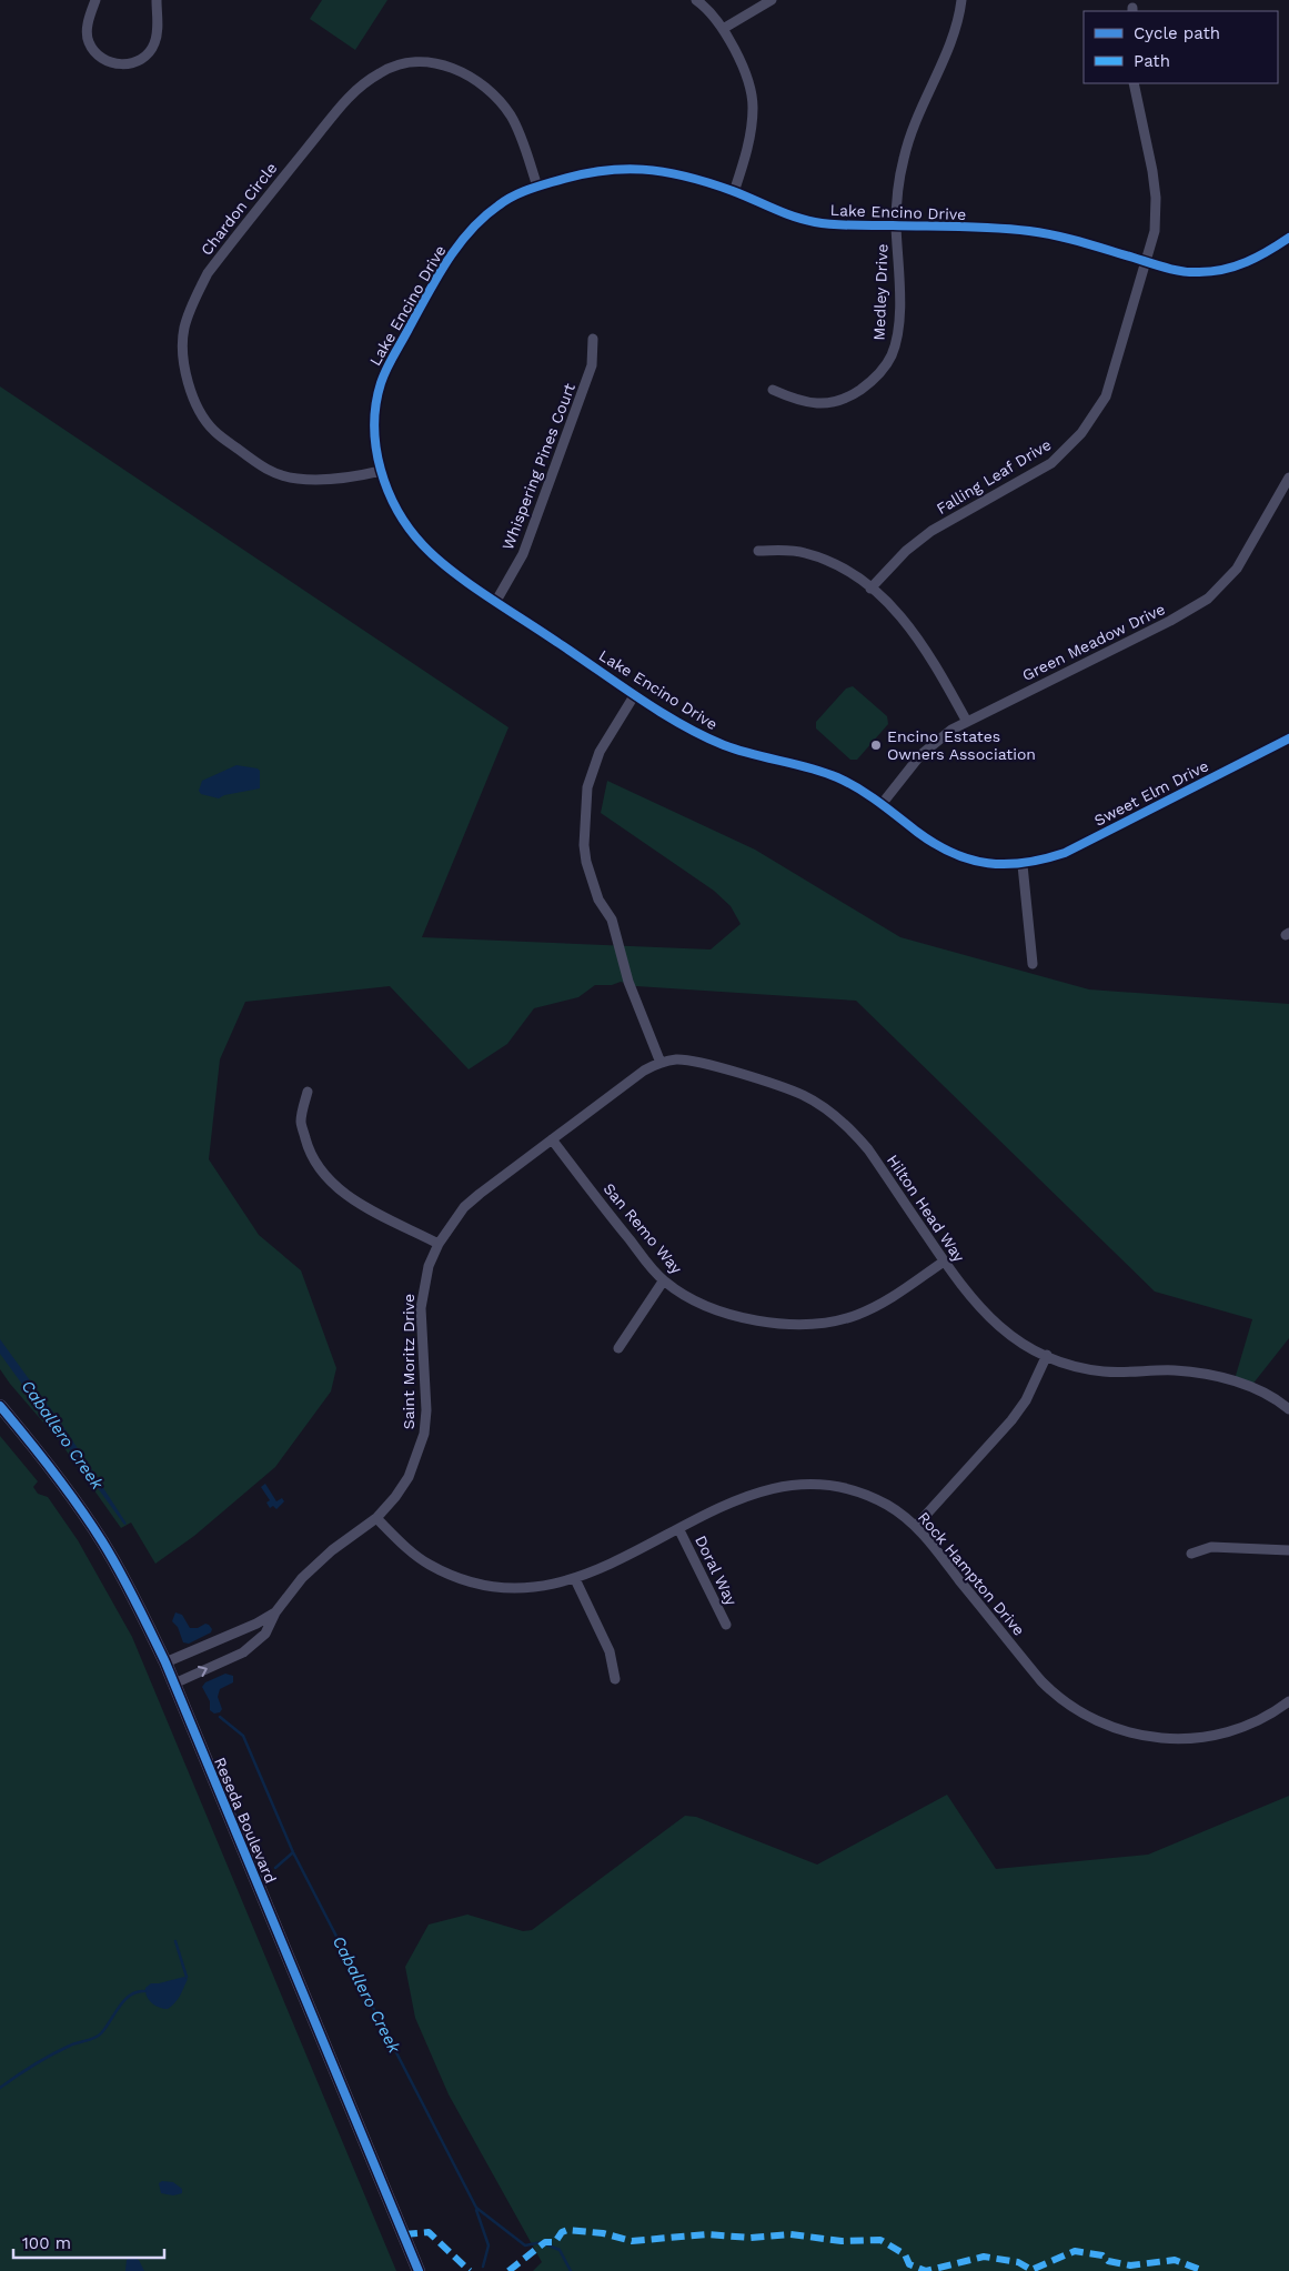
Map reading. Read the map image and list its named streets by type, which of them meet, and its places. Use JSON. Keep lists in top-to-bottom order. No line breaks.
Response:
{"streets":{"main road":["Reseda Boulevard"],"street":["Chardon Circle","Lake Encino Drive","Medley Drive","Whispering Pines Court","Falling Leaf Drive","Green Meadow Drive","Sweet Elm Drive","Hilton Head Way","San Remo Way","Saint Moritz Drive","Doral Way","Rock Hampton Drive"]},"crossings":[["Chardon Circle","Lake Encino Drive"],["Lake Encino Drive","Medley Drive"],["Lake Encino Drive","Whispering Pines Court"],["Lake Encino Drive","Falling Leaf Drive"],["Lake Encino Drive","Green Meadow Drive"],["Lake Encino Drive","Sweet Elm Drive"],["Hilton Head Way","San Remo Way"],["Hilton Head Way","Saint Moritz Drive"],["San Remo Way","Saint Moritz Drive"],["Saint Moritz Drive","Rock Hampton Drive"],["Saint Moritz Drive","Reseda Boulevard"],["Doral Way","Rock Hampton Drive"]],"water":["Caballero Creek"],"places":["Encino Estates Owners Association"],"legend":["Cycle path","Path"],"scale_bar":"100 m"}
